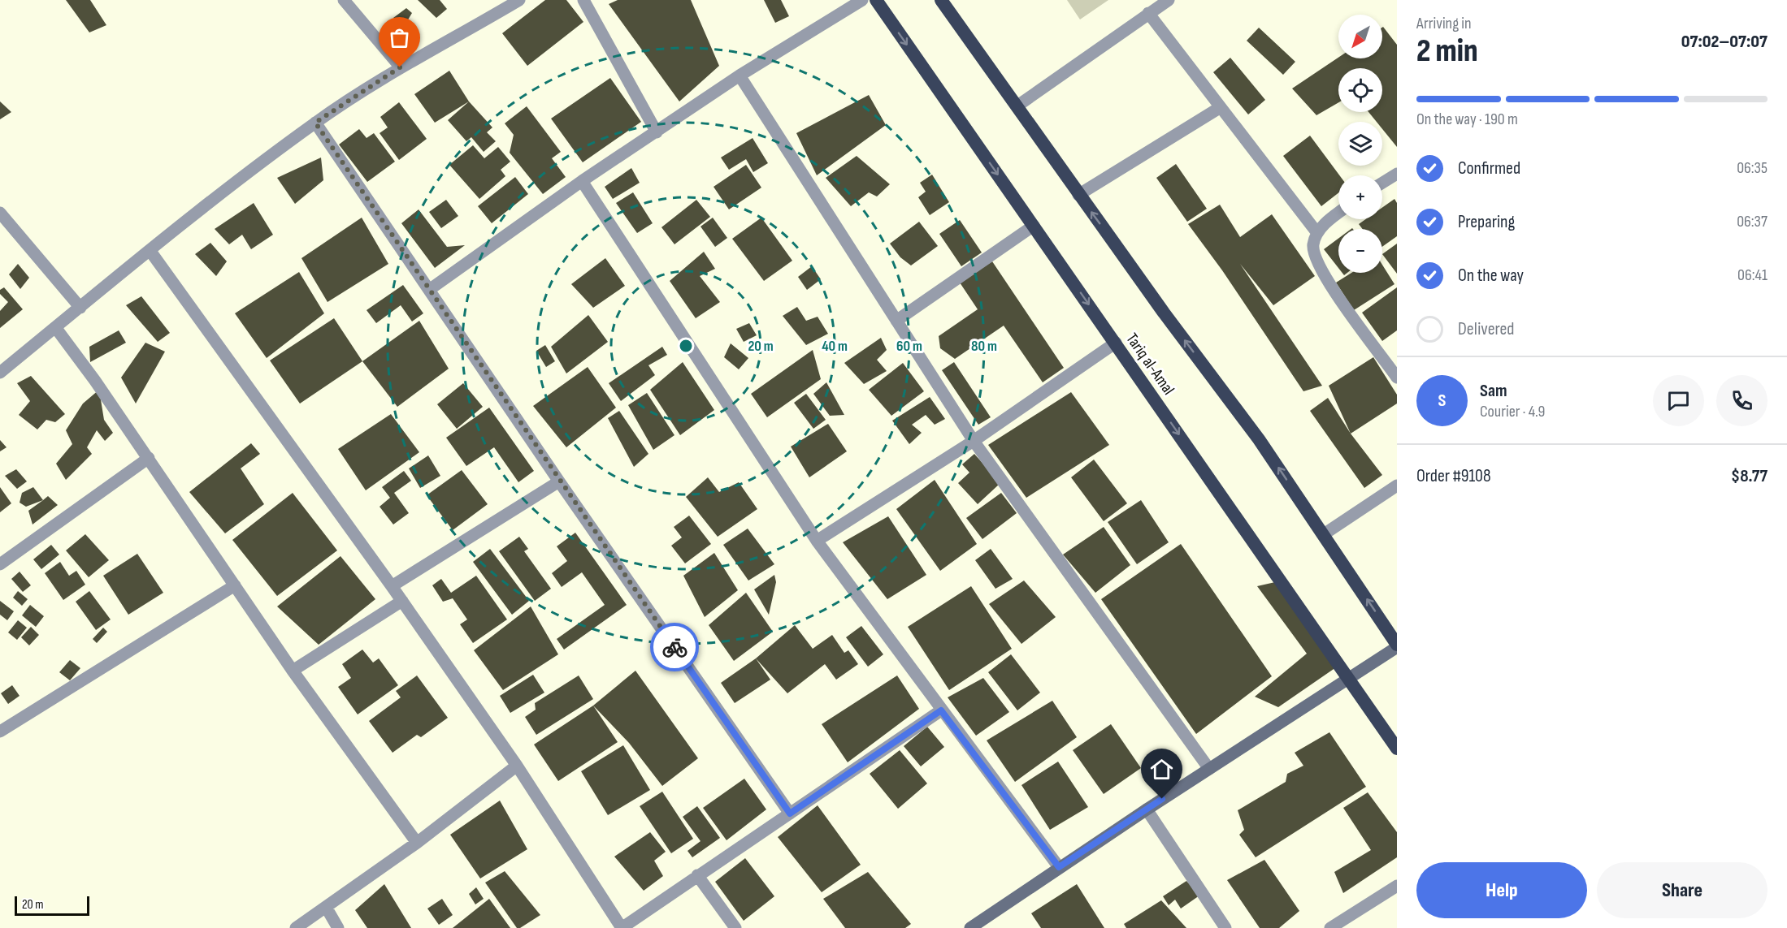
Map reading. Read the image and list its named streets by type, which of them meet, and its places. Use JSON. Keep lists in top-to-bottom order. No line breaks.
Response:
{"streets":{"highway":["Tariq al-Amal"]},"scale_bar":"20 m","north":"bottom left","page":{"heading":["2 min","Arriving in","07:02–07:07"],"panel":["Sam","Courier · 4.9","Order #9108","$8.77"],"map_buttons":["+","−"],"bar":"On the way · 190 m","list":[["Confirmed","06:35"],["Preparing","06:37"],["On the way","06:41"],"Delivered"],"round":"S","buttons":["Help","Share"],"scale":"20 m"},"rings":["20 m","40 m","60 m","80 m"]}
